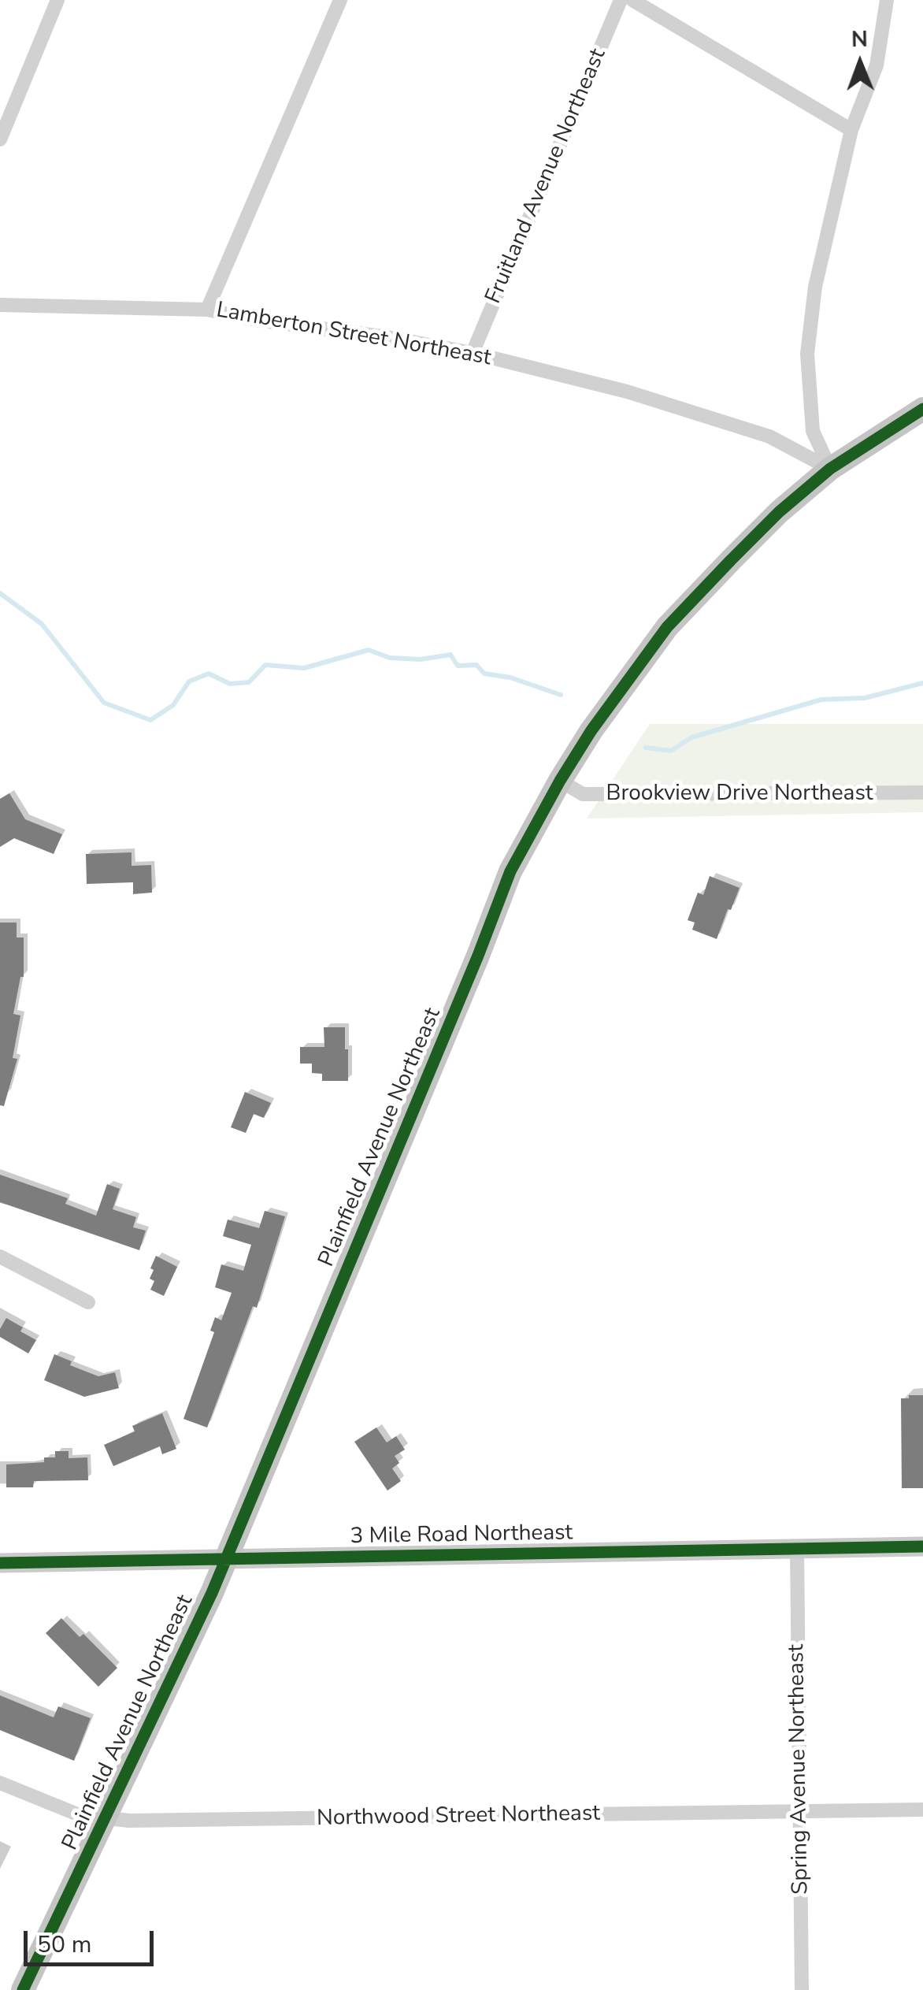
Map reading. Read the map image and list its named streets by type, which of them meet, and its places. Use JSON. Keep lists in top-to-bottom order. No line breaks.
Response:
{"streets":{"main road":["Plainfield Avenue Northeast","3 Mile Road Northeast"],"street":["Fruitland Avenue Northeast","Lamberton Street Northeast","Brookview Drive Northeast","Spring Avenue Northeast","Northwood Street Northeast"]},"crossings":[["Fruitland Avenue Northeast","Lamberton Street Northeast"],["Lamberton Street Northeast","Plainfield Avenue Northeast"],["Brookview Drive Northeast","Plainfield Avenue Northeast"],["Plainfield Avenue Northeast","3 Mile Road Northeast"],["Plainfield Avenue Northeast","Northwood Street Northeast"],["3 Mile Road Northeast","Spring Avenue Northeast"],["Spring Avenue Northeast","Northwood Street Northeast"]],"scale_bar":"50 m","north":"top"}
